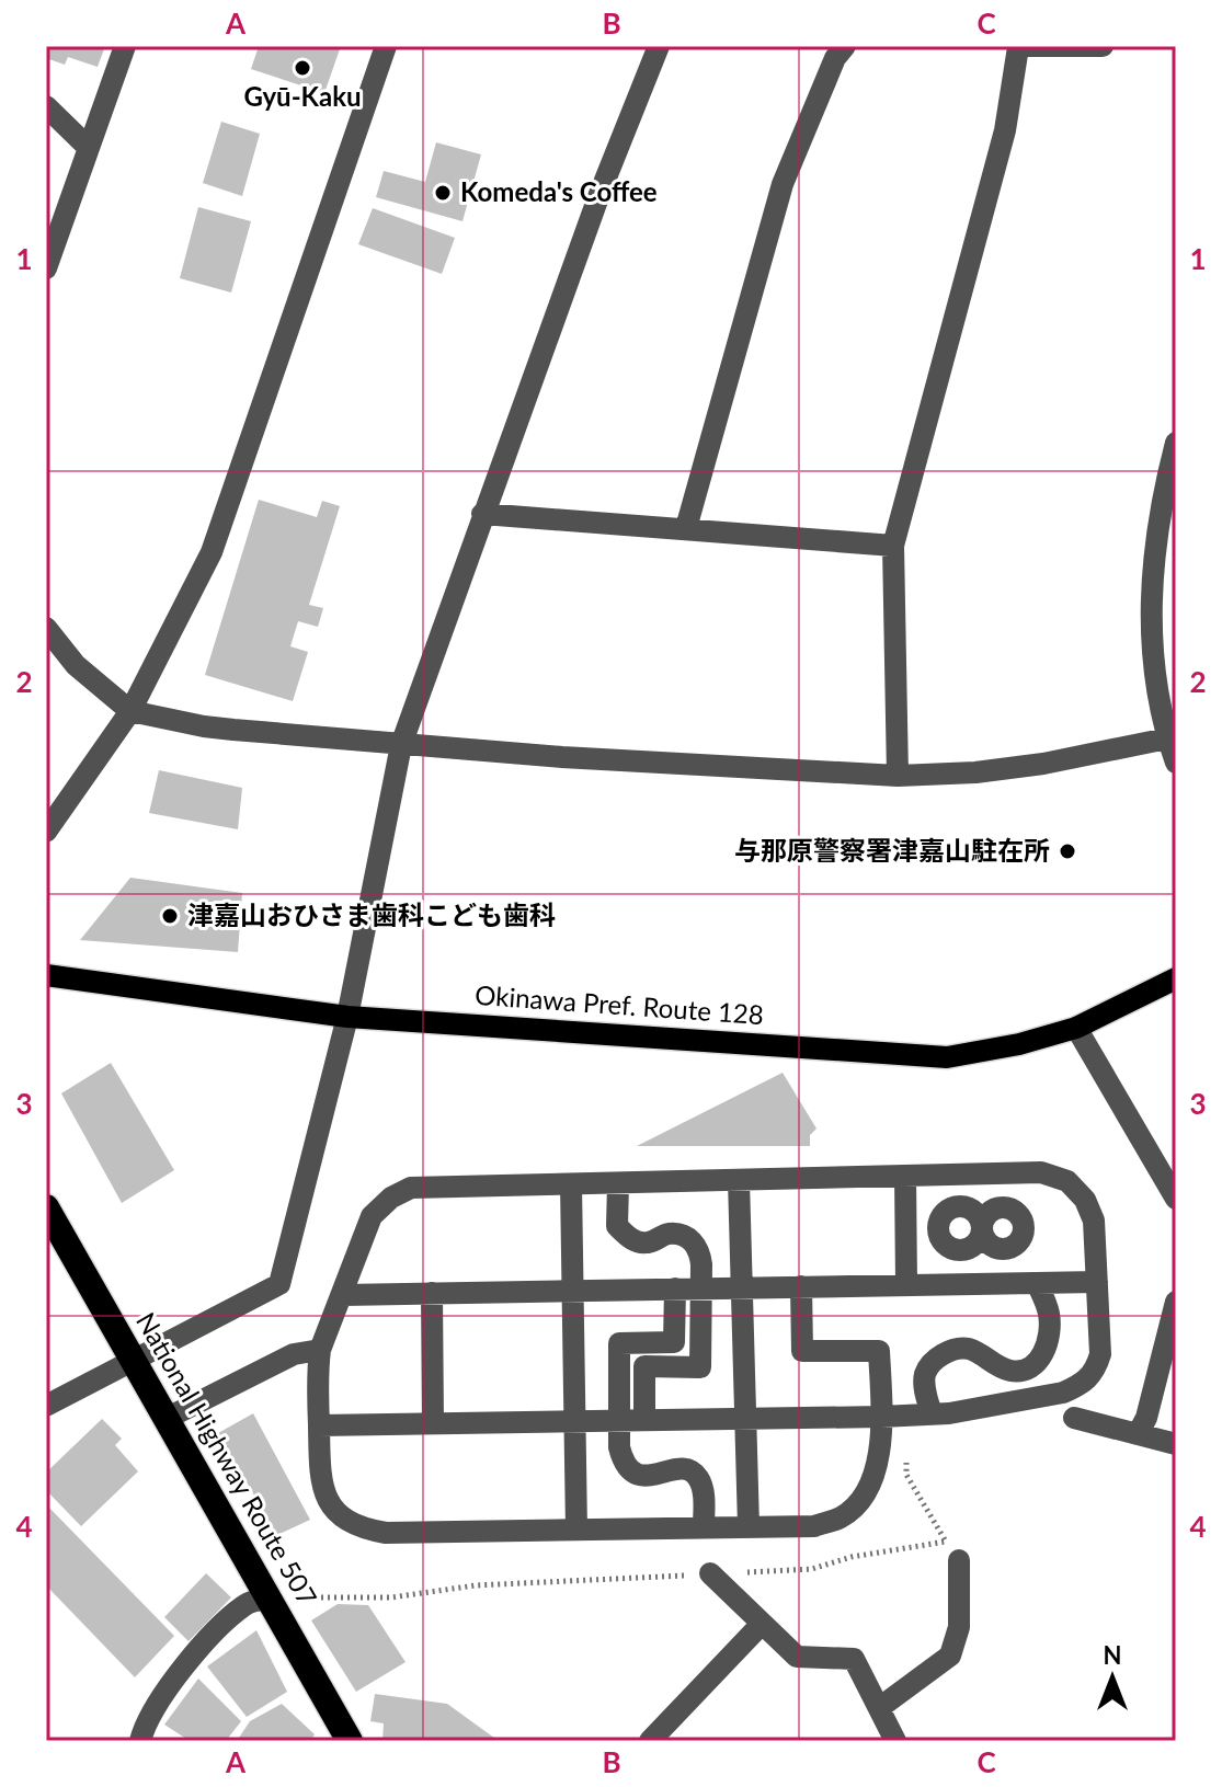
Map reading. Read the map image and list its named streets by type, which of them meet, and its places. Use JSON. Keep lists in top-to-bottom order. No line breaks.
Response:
{"streets":{"highway":["National Highway Route 507"],"main road":["Okinawa Pref. Route 128"]},"places":["Gyū-Kaku","Komeda's Coffee","与那原警察署津嘉山駐在所","津嘉山おひさま歯科こども歯科"],"north":"top","grid":{"columns":["A","B","C"],"rows":["1","2","3","4"]}}
